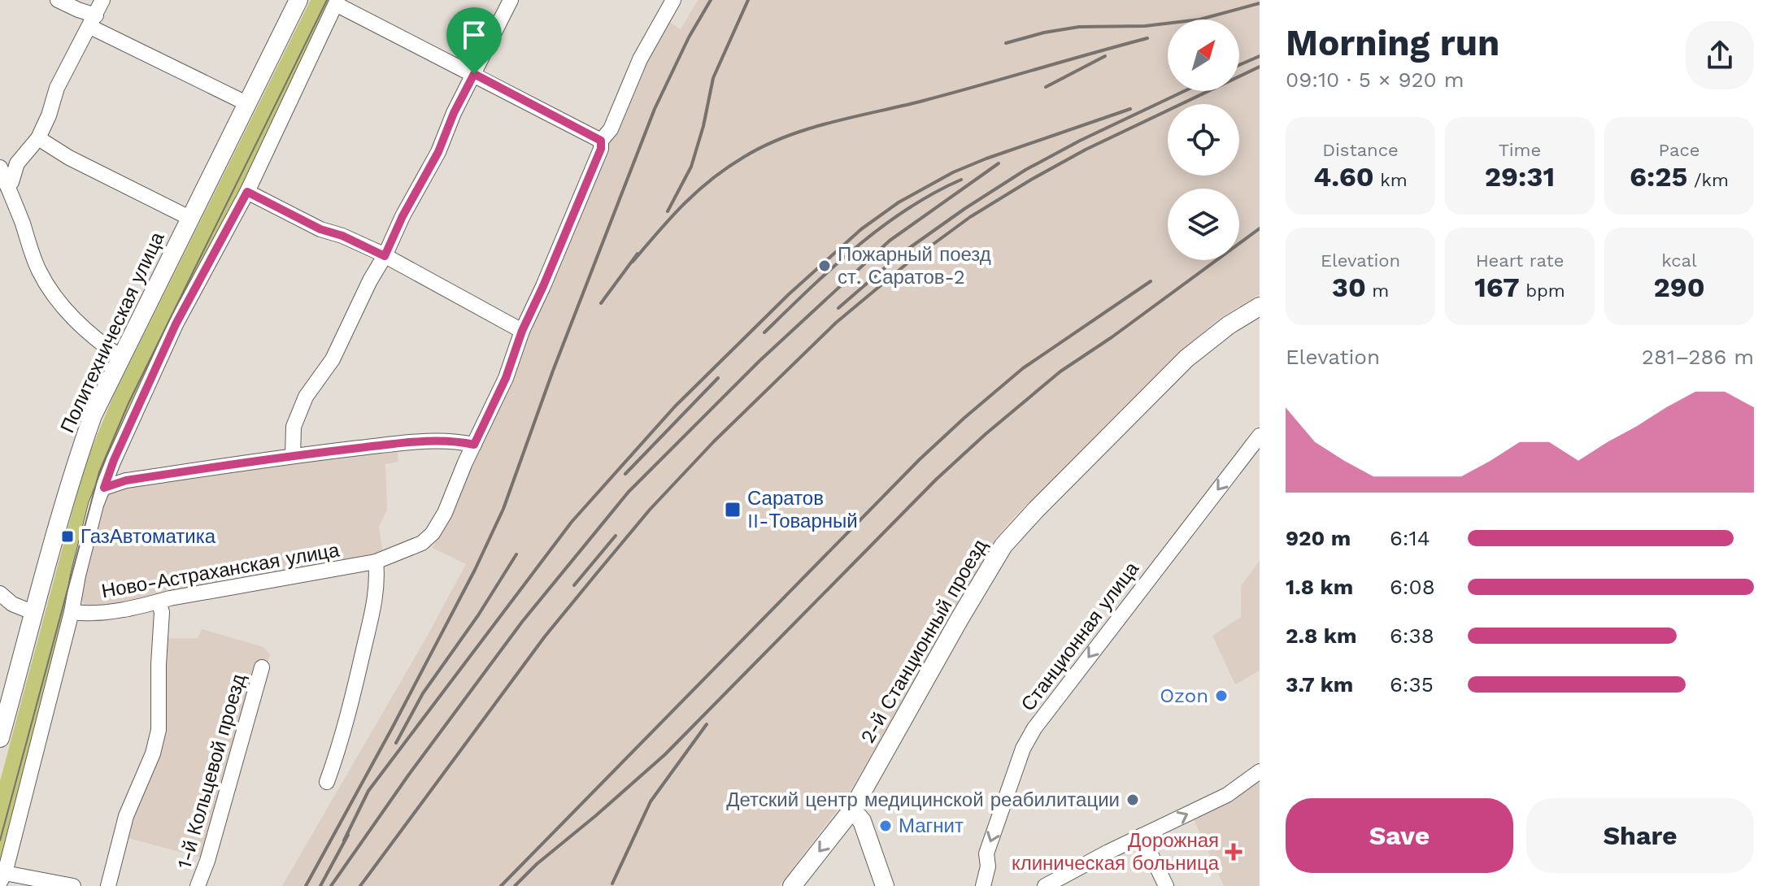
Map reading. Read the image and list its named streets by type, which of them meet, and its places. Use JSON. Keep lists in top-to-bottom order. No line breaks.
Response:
{"streets":{"main road":["Политехническая улица","2-й Станционный проезд"],"street":["Ново-Астраханская улица","Станционная улица","1-й Кольцевой проезд"]},"one_way":["Станционная улица"],"places":{"other":["Пожарный поезд ст. Саратов-2","Ozon","Детский центр медицинской реабилитации","Магнит"],"transit":["Саратов II-Товарный","ГазАвтоматика"],"health":["Дорожная клиническая больница"]},"north":"top right","page":{"heading":["Morning run","09:10 · 5 × 920 m"],"stats":[["Distance","4.60 km"],["Time","29:31"],["Pace","6:25 /km"],["Elevation","30 m"],["Heart rate","167 bpm"],["kcal","290"]],"chart":["Elevation","281–286 m"],"list":[{"name":"920 m","note":"6:14"},{"name":"1.8 km","note":"6:08"},{"name":"2.8 km","note":"6:38"},{"name":"3.7 km","note":"6:35"}],"buttons":["Save","Share"]}}
